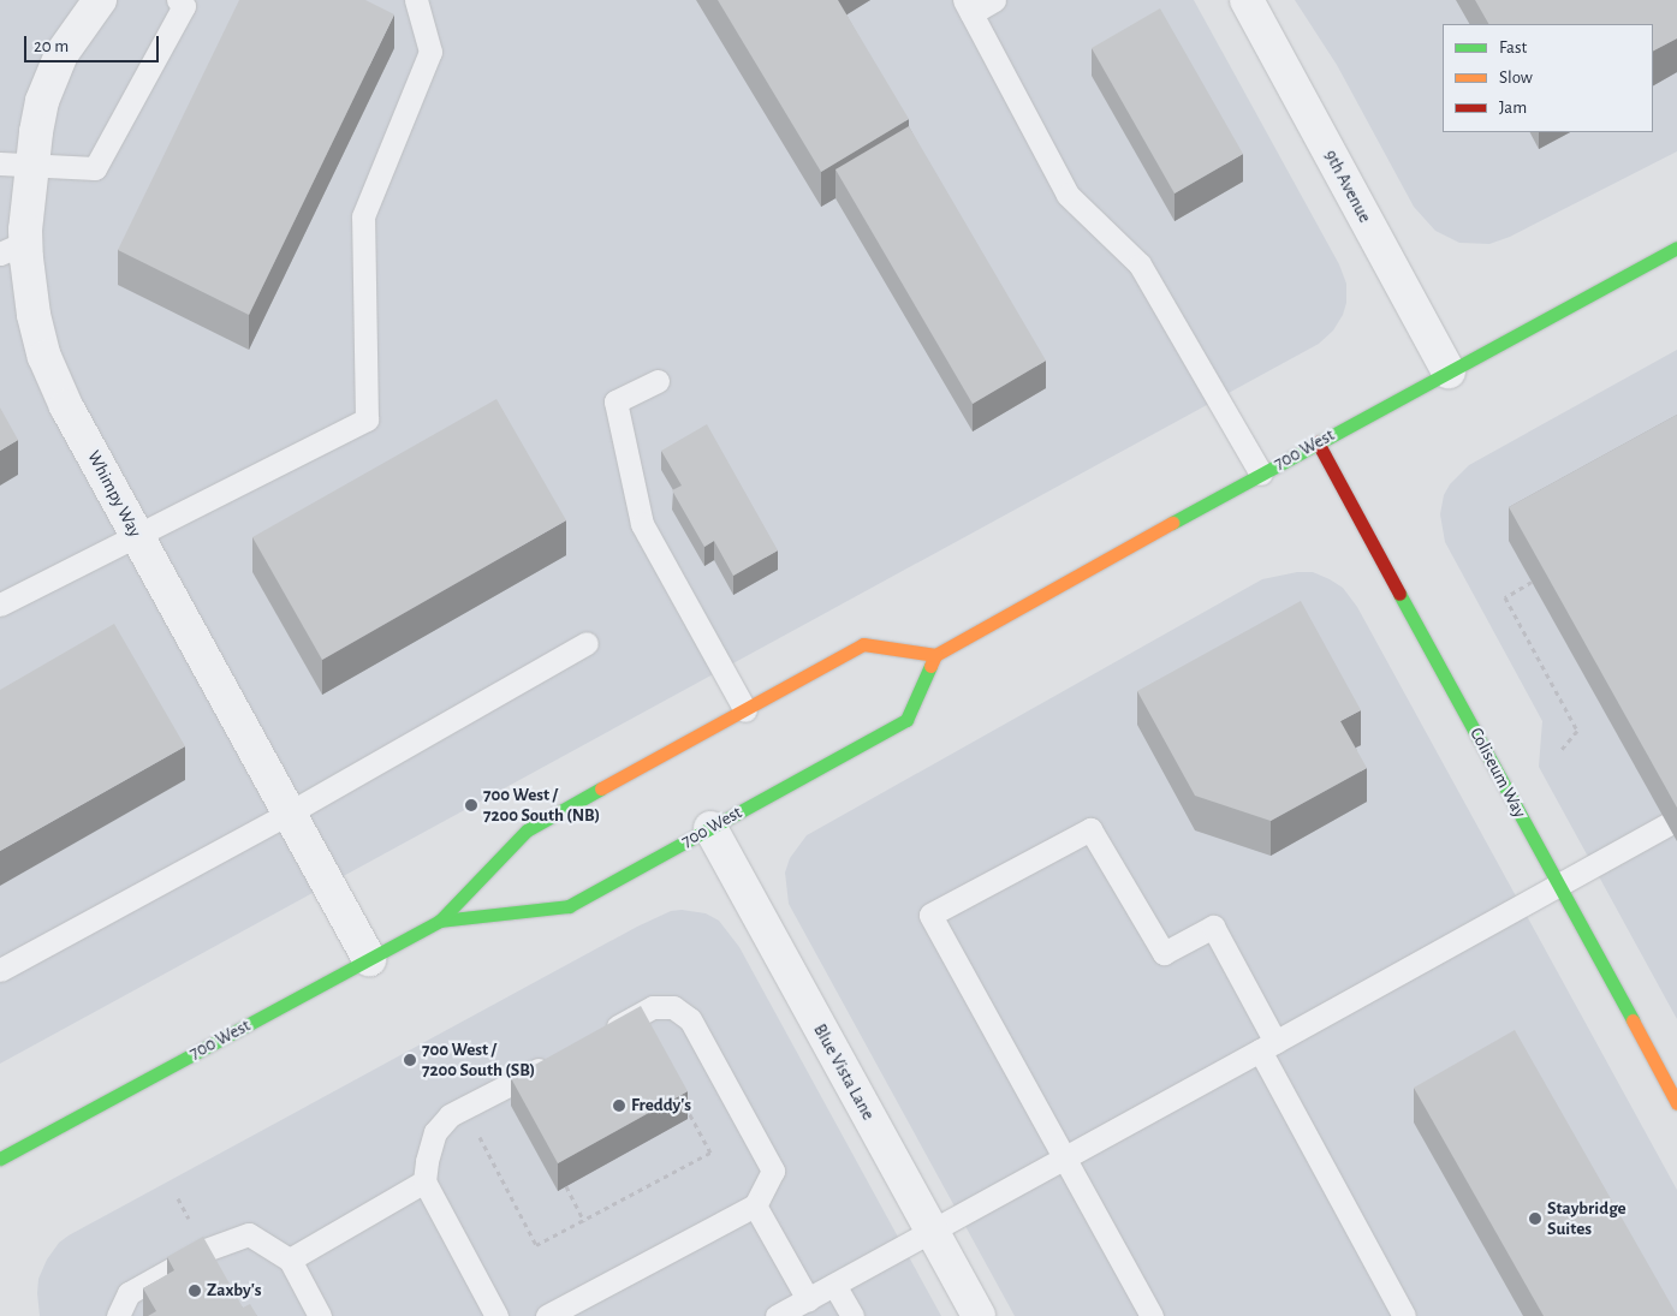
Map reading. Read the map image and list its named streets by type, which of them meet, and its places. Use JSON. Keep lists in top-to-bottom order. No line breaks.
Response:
{"streets":{"main road":["700 West","Coliseum Way"],"street":["9th Avenue","Whimpy Way","Blue Vista Lane"]},"crossings":[["9th Avenue","700 West"],["700 West","Whimpy Way"],["700 West","Coliseum Way"],["700 West","Blue Vista Lane"]],"places":["700 West / 7200 South (NB)","700 West / 7200 South (SB)","Freddy's","Staybridge Suites","Zaxby's"],"legend":["Fast","Slow","Jam"],"scale_bar":"20 m"}
